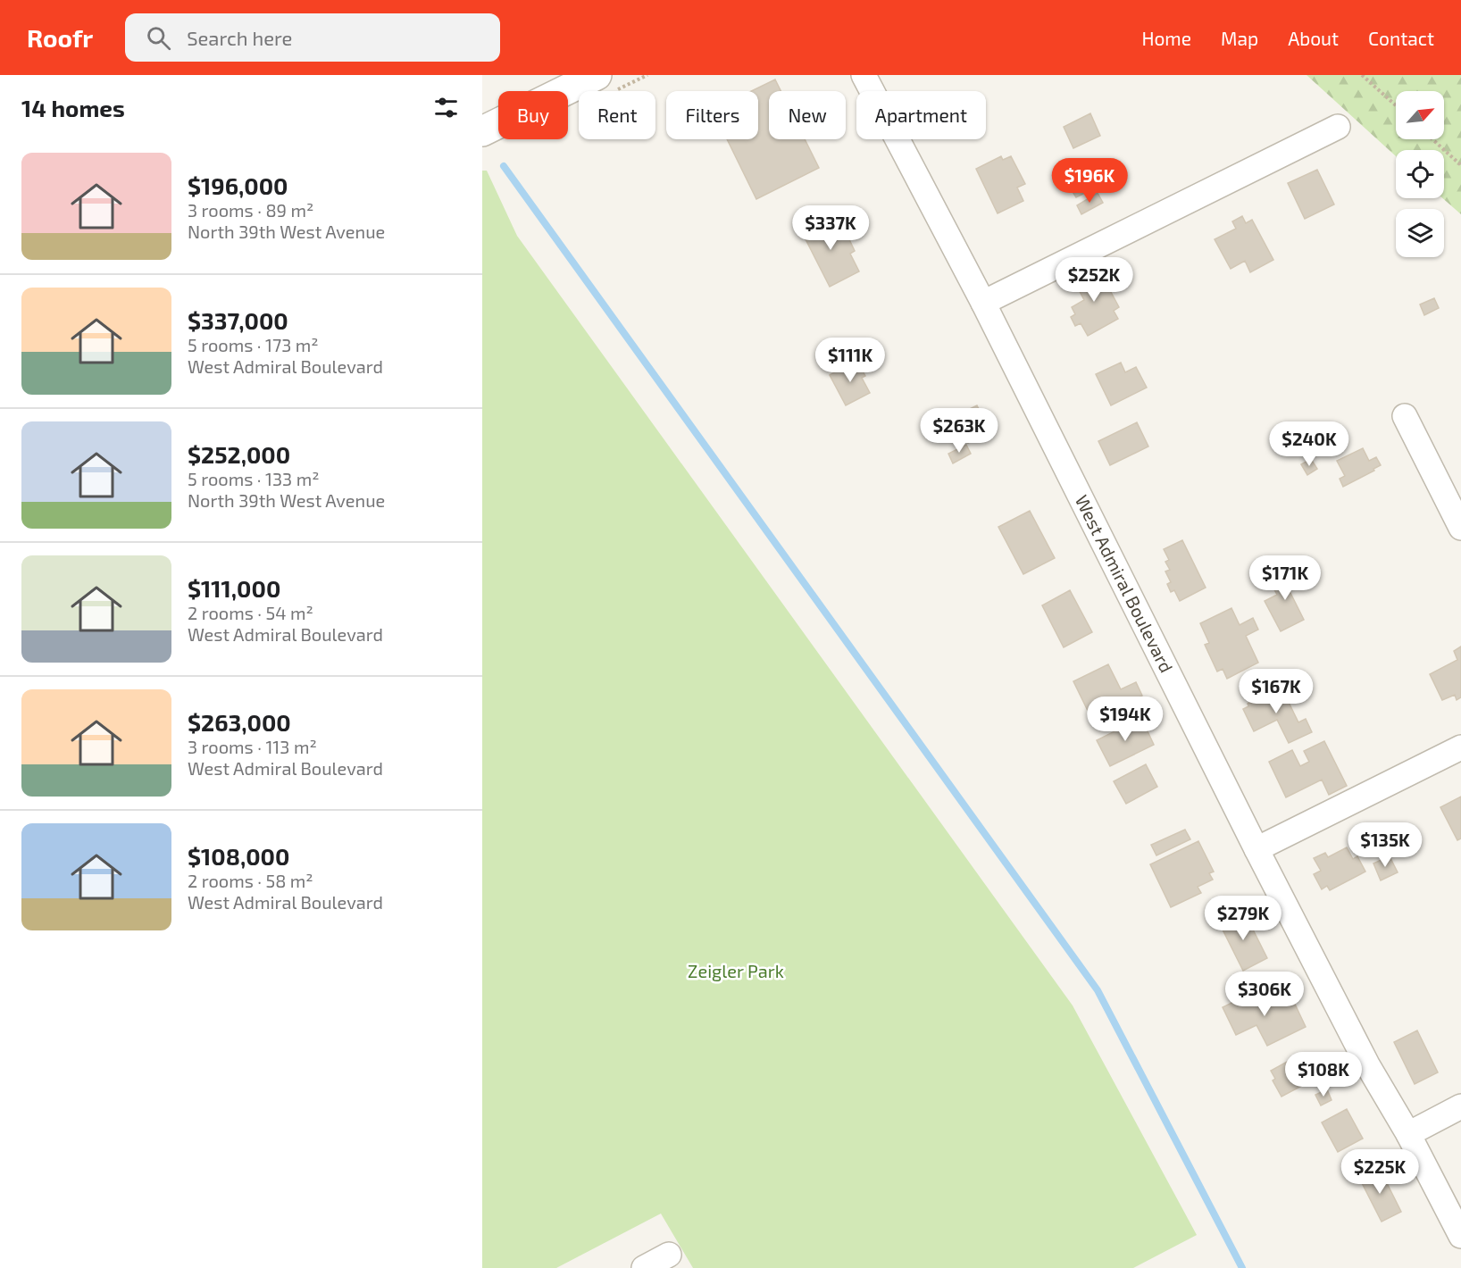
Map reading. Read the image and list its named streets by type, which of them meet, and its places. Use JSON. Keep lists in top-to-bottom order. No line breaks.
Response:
{"streets":{"street":["West Admiral Boulevard"]},"parks":["Zeigler Park"],"north":"top right","page":{"header":"Roofr","search":"Search here","nav":["Home","Map","About","Contact"],"heading":"14 homes","chip":["Buy","Rent","Filters","New","Apartment"],"list":[{"name":"$196,000","note":"3 rooms · 89 m² · North 39th West Avenue"},{"name":"$337,000","note":"5 rooms · 173 m² · West Admiral Boulevard"},{"name":"$252,000","note":"5 rooms · 133 m² · North 39th West Avenue"},{"name":"$111,000","note":"2 rooms · 54 m² · West Admiral Boulevard"},{"name":"$263,000","note":"3 rooms · 113 m² · West Admiral Boulevard"},{"name":"$108,000","note":"2 rooms · 58 m² · West Admiral Boulevard"}],"price":["$196K","$337K","$252K","$111K","$263K","$240K","$171K","$167K","$194K","$135K","$279K","$306K","$108K","$225K"]}}
